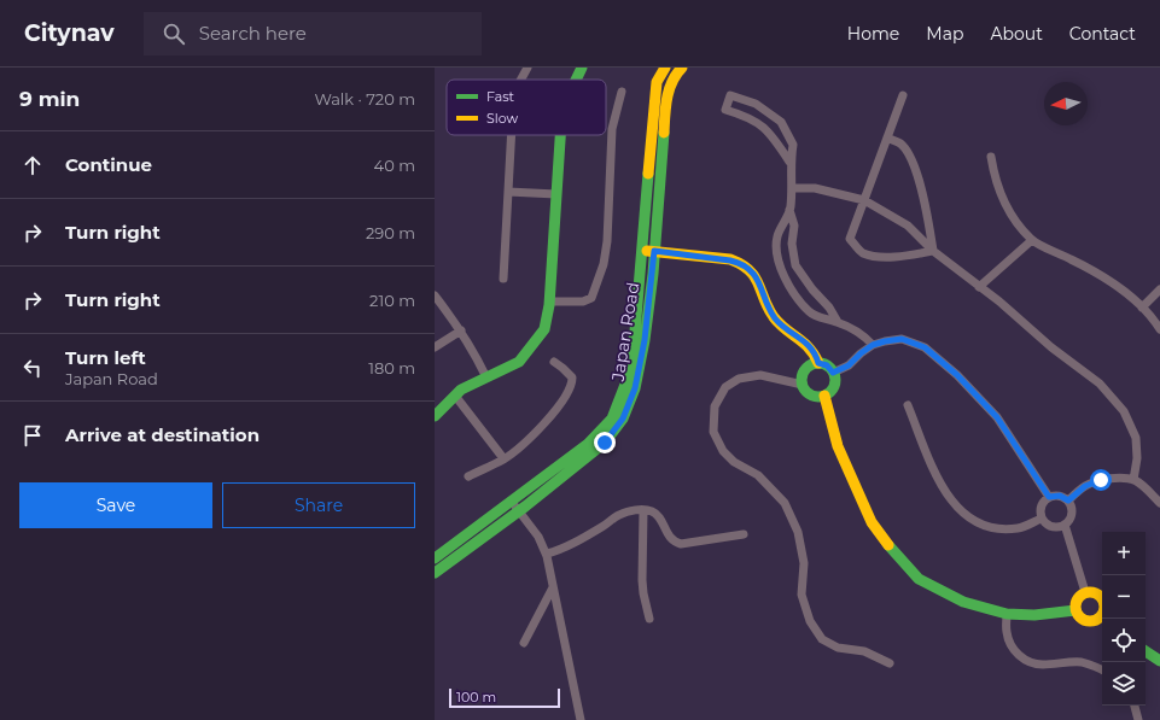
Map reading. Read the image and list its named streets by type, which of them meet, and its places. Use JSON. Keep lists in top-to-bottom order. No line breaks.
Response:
{"streets":{"street":["Japan Road"]},"legend":["Fast","Slow"],"scale_bar":"100 m","north":"left","page":{"header":"Citynav","search":"Search here","nav":["Home","Map","About","Contact"],"heading":["9 min","Walk · 720 m"],"list":[["Continue","40 m"],["Turn right","290 m"],["Turn right","210 m"],["Turn left","Japan Road","180 m"],"Arrive at destination"],"buttons":["Save","Share"],"map_buttons":["+","−"],"scale":"100 m"}}
